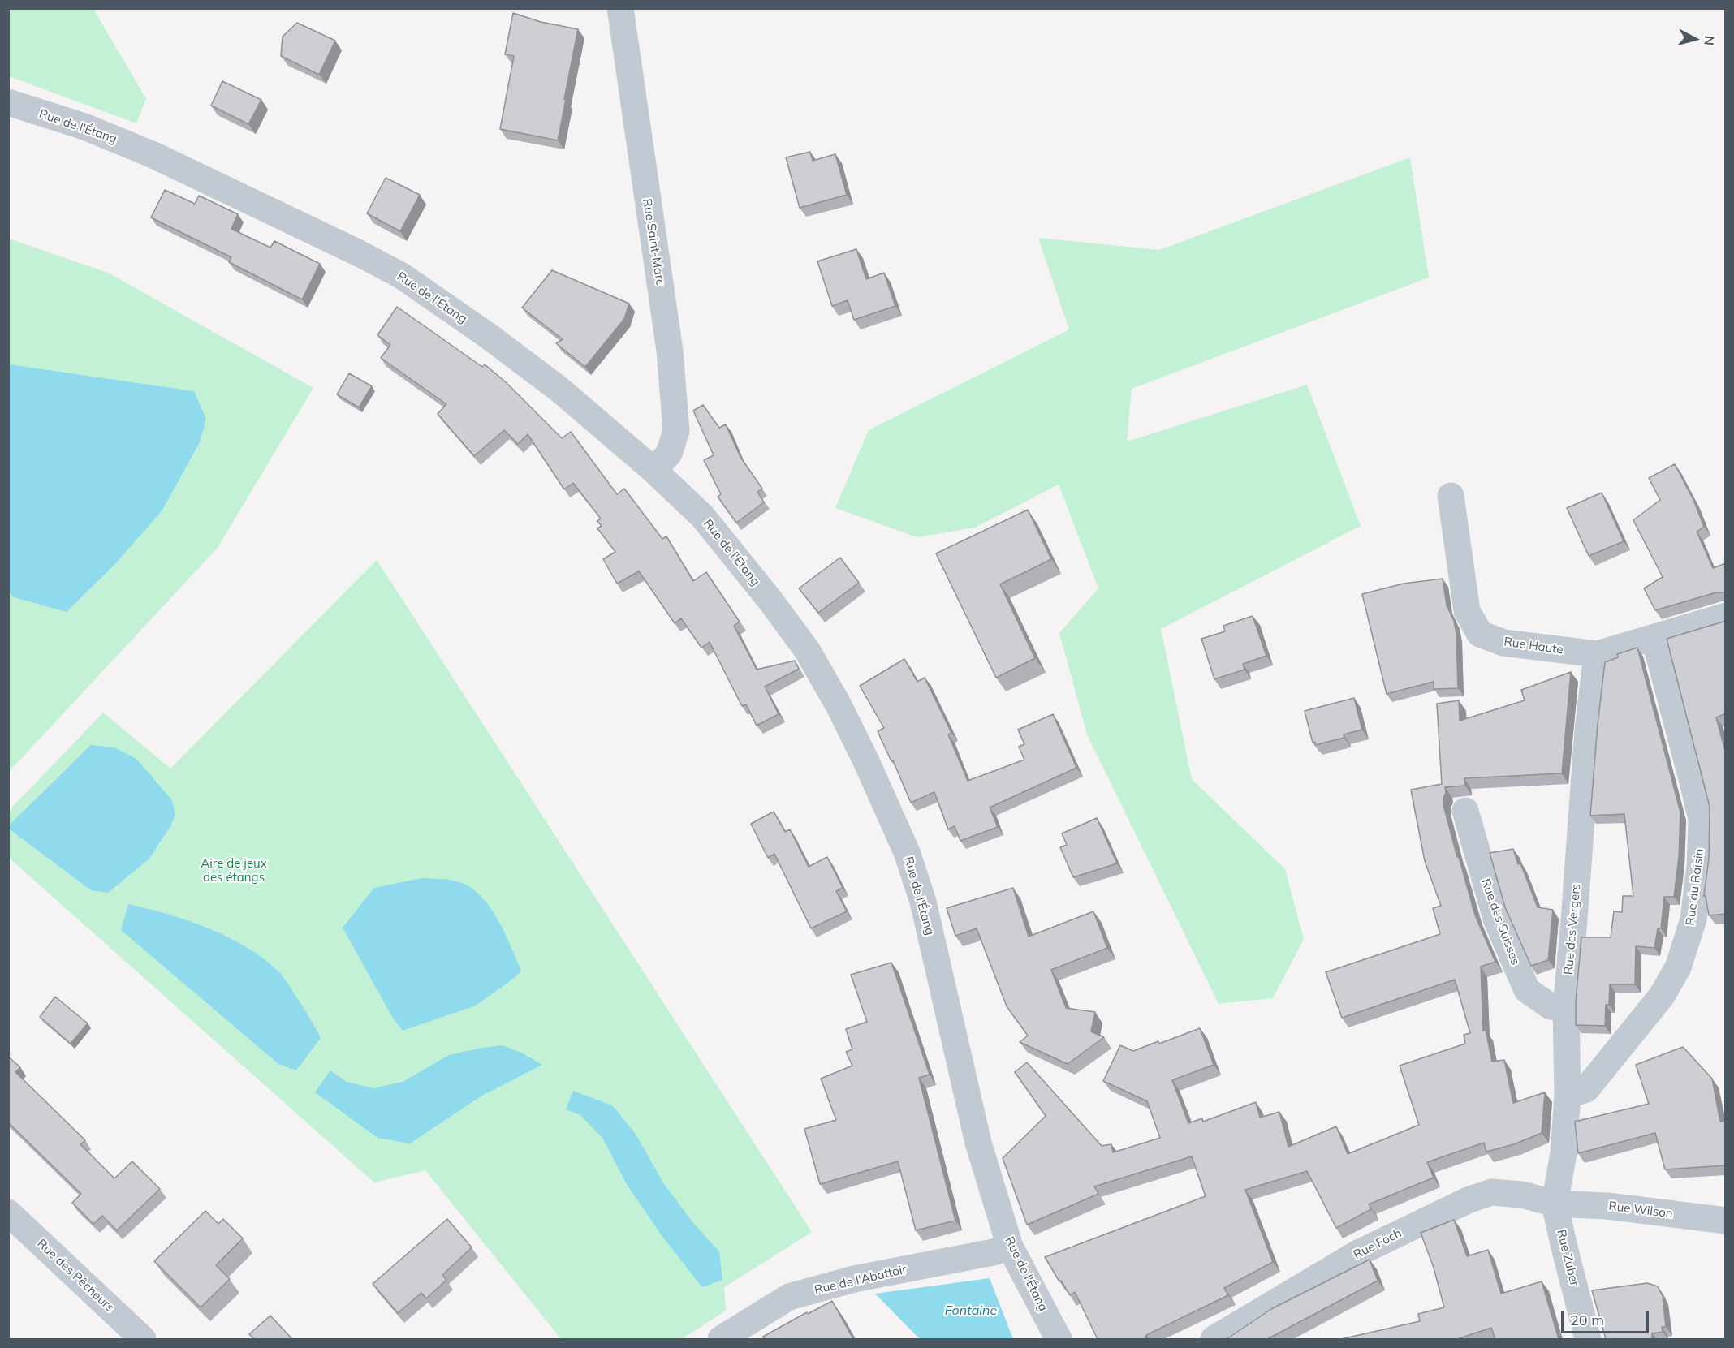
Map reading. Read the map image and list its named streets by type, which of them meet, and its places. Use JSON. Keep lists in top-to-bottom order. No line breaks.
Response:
{"streets":{"street":["Rue de l'Étang","Rue Saint-Marc","Rue Haute","Rue du Raisin","Rue des Suisses","Rue des Vergers","Rue Wilson","Rue Foch","Rue Zuber","Rue des Pêcheurs","Rue de l'Abattoir"]},"crossings":[["Rue de l'Étang","Rue Saint-Marc"],["Rue de l'Étang","Rue de l'Abattoir"],["Rue Haute","Rue du Raisin"],["Rue Haute","Rue des Vergers"],["Rue du Raisin","Rue des Vergers"],["Rue des Suisses","Rue des Vergers"],["Rue des Vergers","Rue Wilson"],["Rue des Vergers","Rue Foch"],["Rue des Vergers","Rue Zuber"],["Rue Wilson","Rue Foch"],["Rue Wilson","Rue Zuber"],["Rue Foch","Rue Zuber"]],"water":["Fontaine"],"parks":["Aire de jeux des étangs"],"scale_bar":"20 m","north":"right"}
